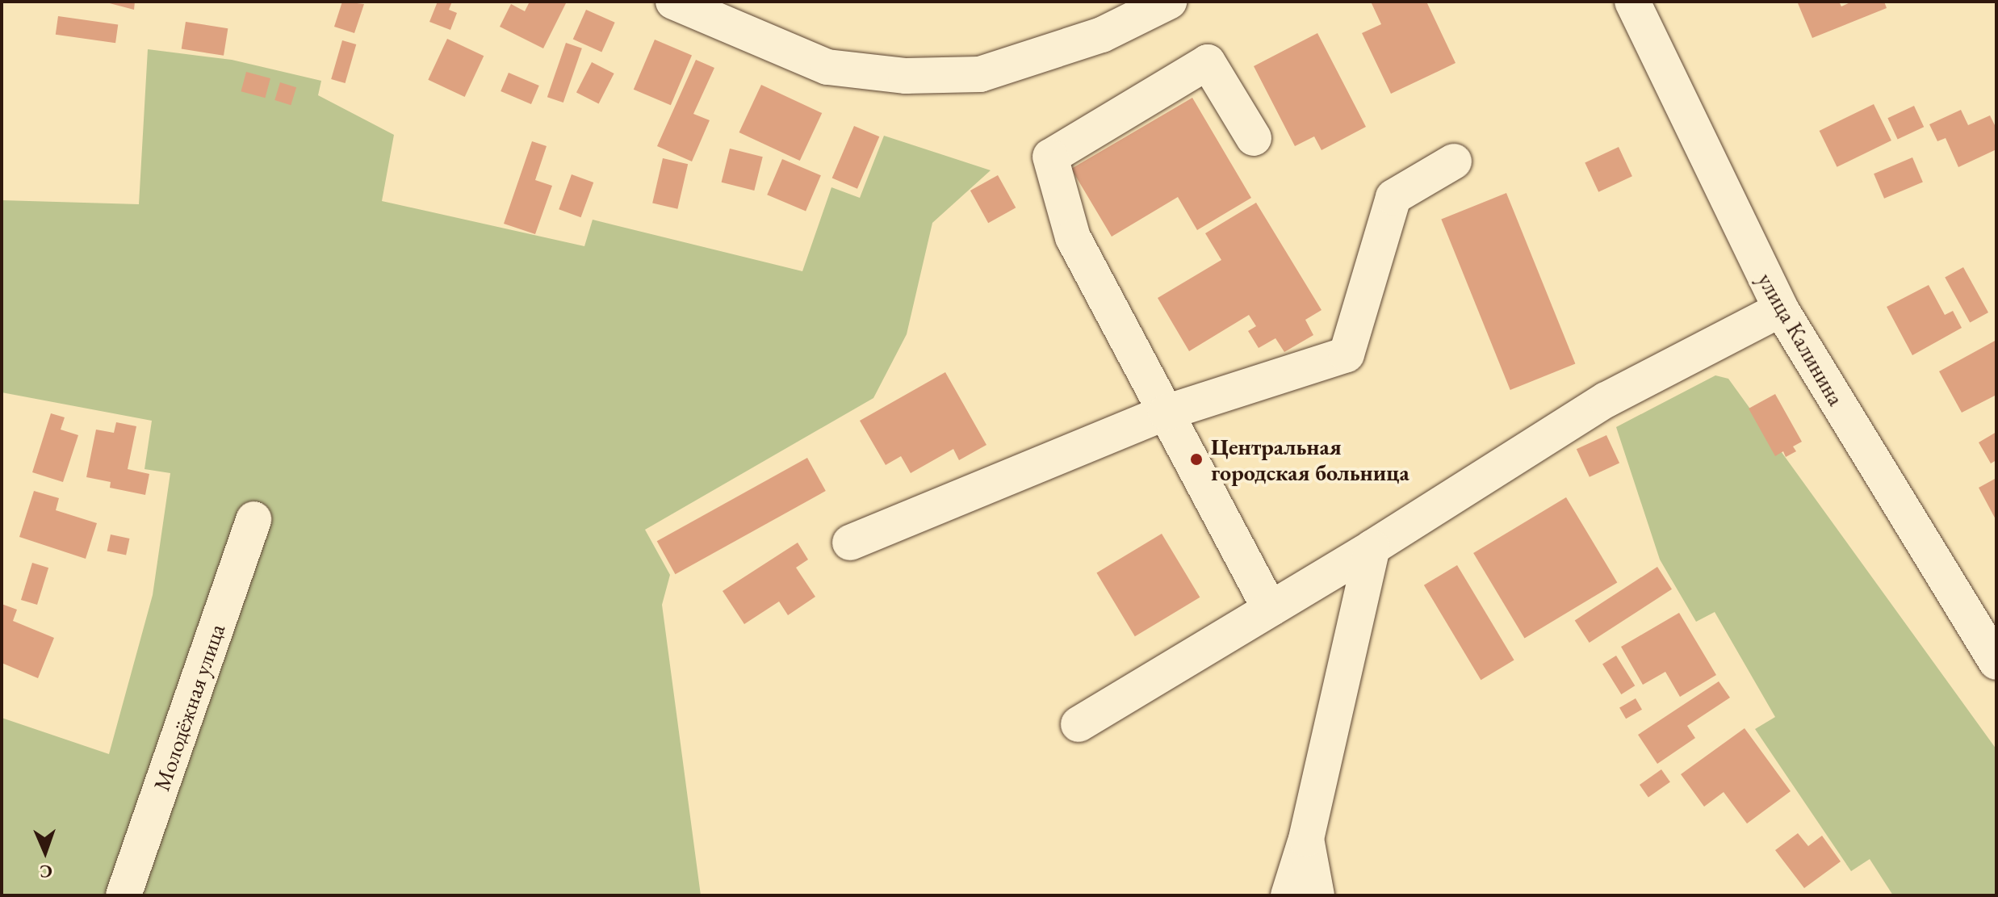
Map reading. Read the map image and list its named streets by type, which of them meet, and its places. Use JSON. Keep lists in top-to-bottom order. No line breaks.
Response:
{"streets":{"street":["улица Калинина","Молодёжная улица"]},"places":["Центральная городская больница"],"north":"bottom"}
